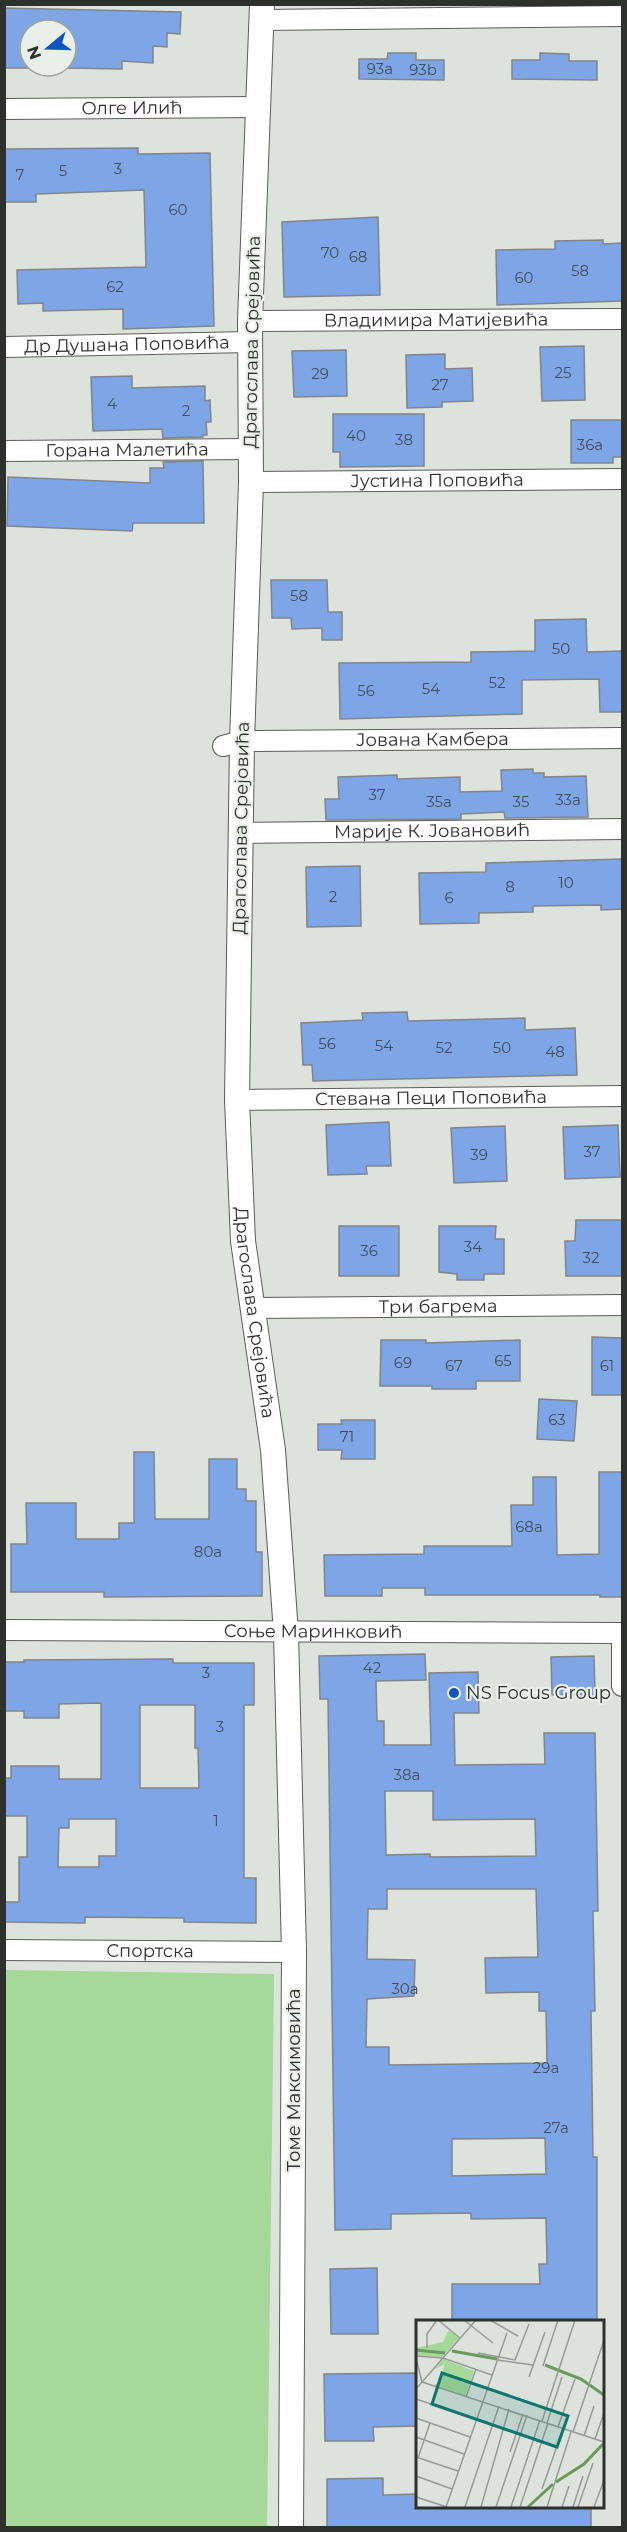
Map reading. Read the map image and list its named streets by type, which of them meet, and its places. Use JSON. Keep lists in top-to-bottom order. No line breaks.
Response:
{"streets":{"street":["Олге Илић","Владимира Матијевића","Драгослава Срејовића","Др Душана Поповића","Горана Малетића","Јустина Поповића","Јована Камбера","Марије К. Јовановић","Стевана Пеци Поповића","Три багрема","Соње Маринковић","Спортска","Томе Максимовића"]},"crossings":[["Олге Илић","Драгослава Срејовића"],["Владимира Матијевића","Драгослава Срејовића"],["Владимира Матијевића","Др Душана Поповића"],["Драгослава Срејовића","Др Душана Поповића"],["Драгослава Срејовића","Горана Малетића"],["Драгослава Срејовића","Јустина Поповића"],["Драгослава Срејовића","Јована Камбера"],["Драгослава Срејовића","Марије К. Јовановић"],["Драгослава Срејовића","Стевана Пеци Поповића"],["Драгослава Срејовића","Три багрема"],["Драгослава Срејовића","Соње Маринковић"],["Драгослава Срејовића","Томе Максимовића"],["Соње Маринковић","Томе Максимовића"],["Спортска","Томе Максимовића"]],"places":["NS Focus Group"],"house_numbers":["93a","93b","3","5","7","60","70","68","58","60","62","25","29","27","4","2","40","38","36a","58","50","52","54","56","37","33a","35a","35","10","8","2","6","56","54","52","50","48","37","39","34","36","32","65","69","67","61","63","71","68a","80a","42","3","3","38a","1","30a","29a","27a"],"north":"left"}
